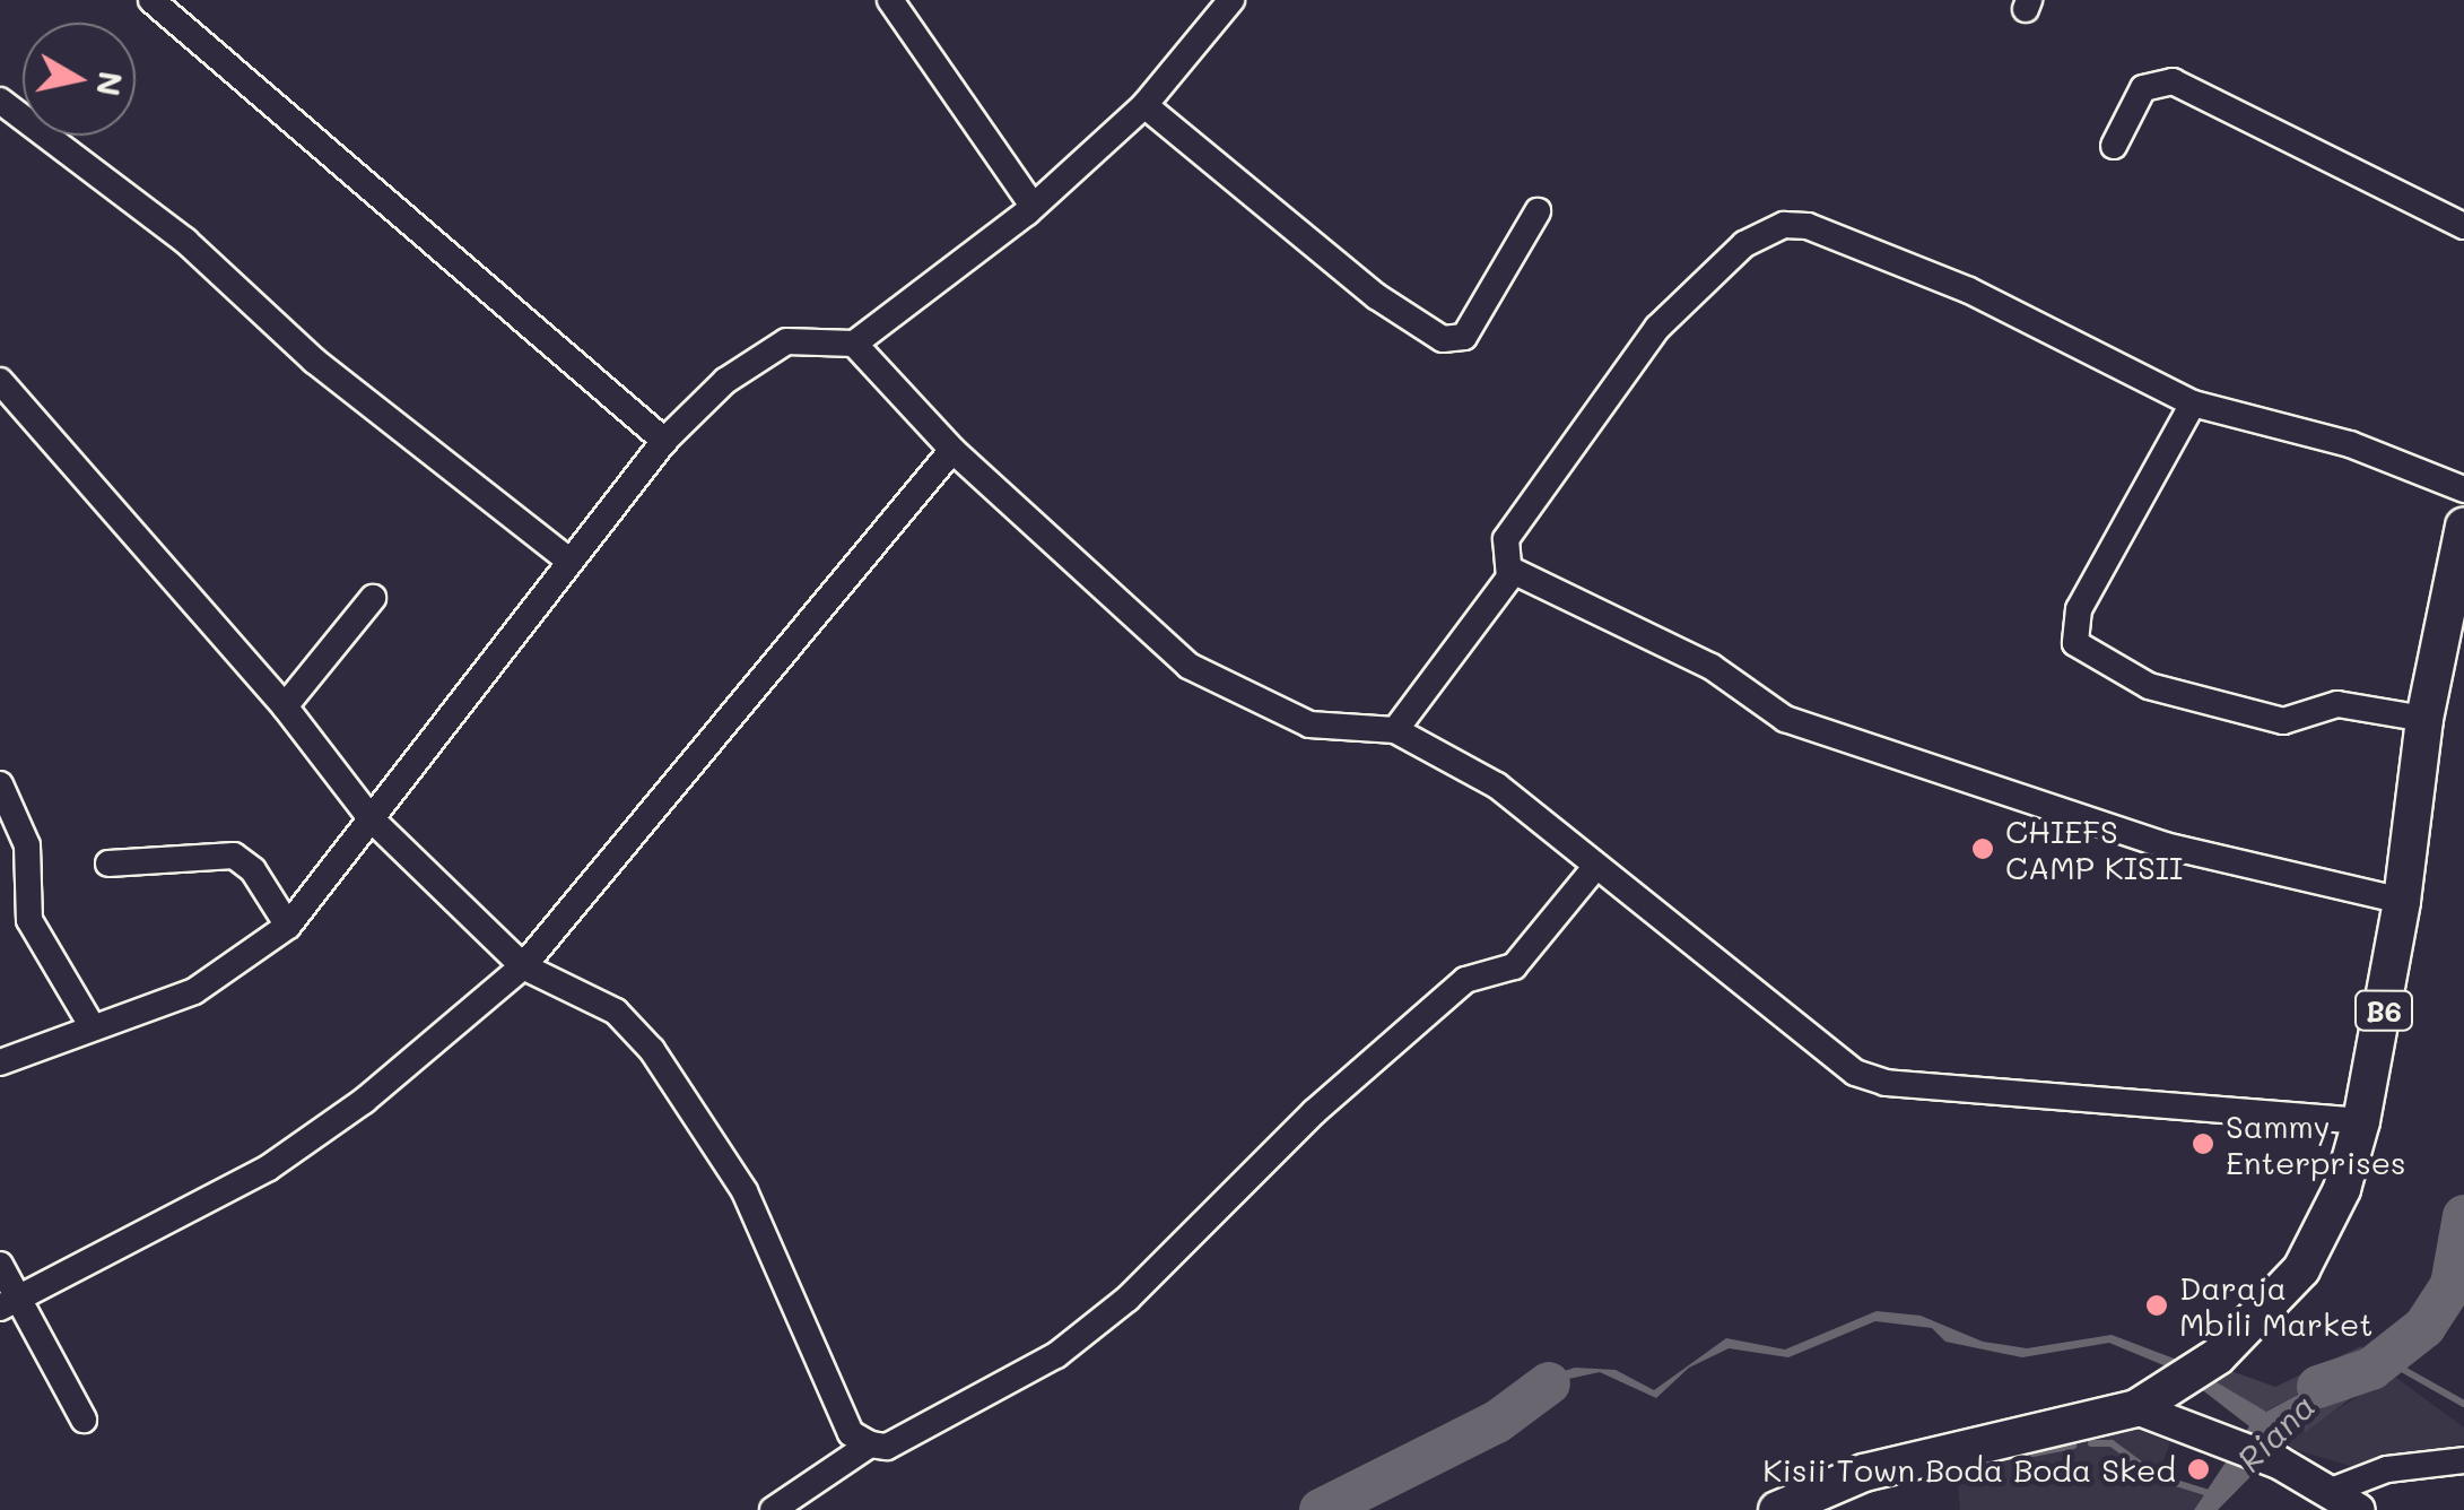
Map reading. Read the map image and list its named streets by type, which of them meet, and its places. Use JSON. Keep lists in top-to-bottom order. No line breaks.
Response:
{"streets":{"highway":["B6"]},"water":["Riana"],"places":["CHIEFS CAMP KISII","Sammy Enterprises","Daraja Mbili Market","Kisii Town Boda Boda Sked"],"north":"right"}
